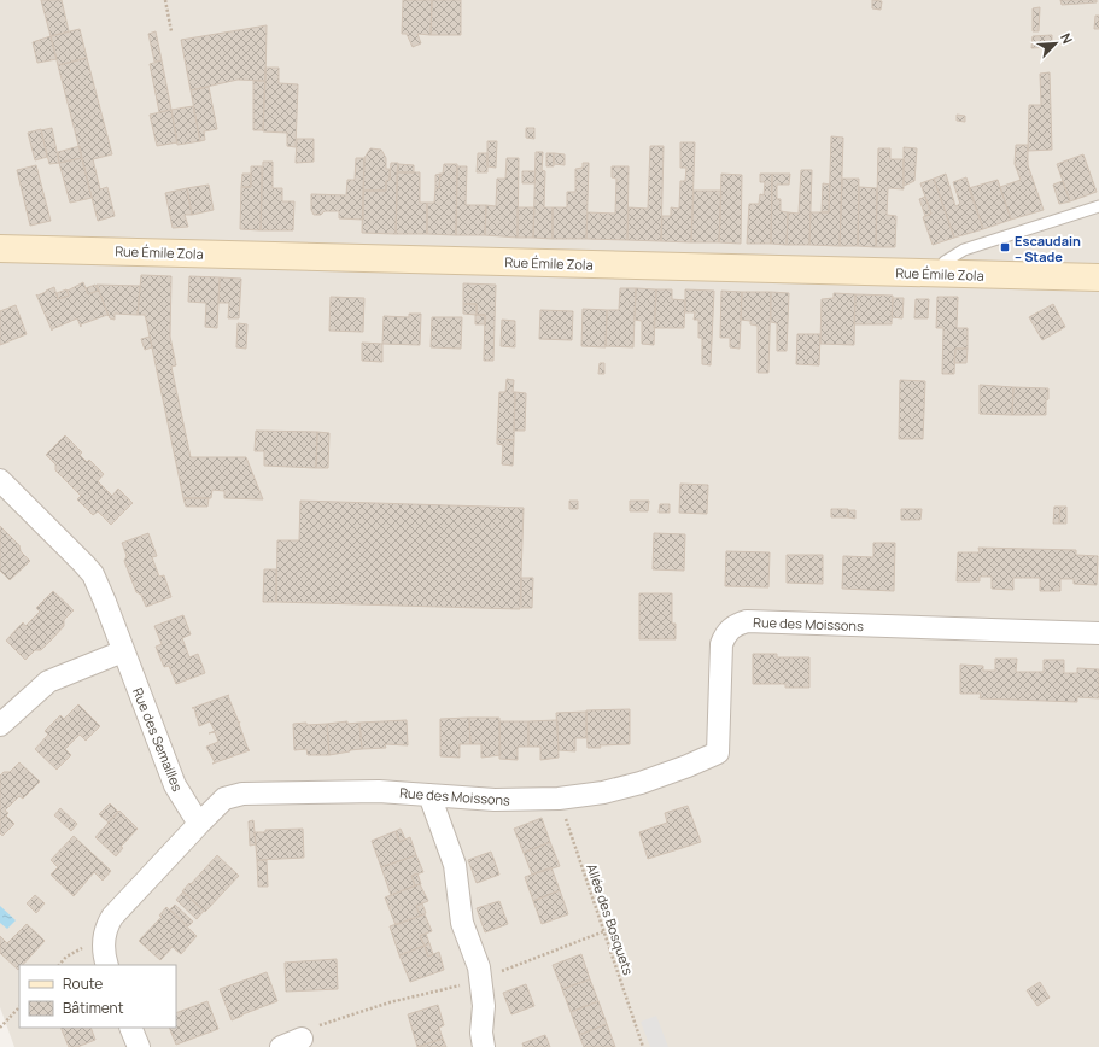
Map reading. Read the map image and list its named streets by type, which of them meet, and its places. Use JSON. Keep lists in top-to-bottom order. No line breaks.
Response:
{"streets":{"street":["Rue Émile Zola","Rue des Moissons","Rue des Semailles"],"path":["Allée des Bosquets"]},"crossings":[["Rue des Moissons","Rue des Semailles"],["Rue des Moissons","Allée des Bosquets"]],"places":{"transit":["Escaudain – Stade"]},"legend":["Route","Bâtiment"],"north":"top right"}
